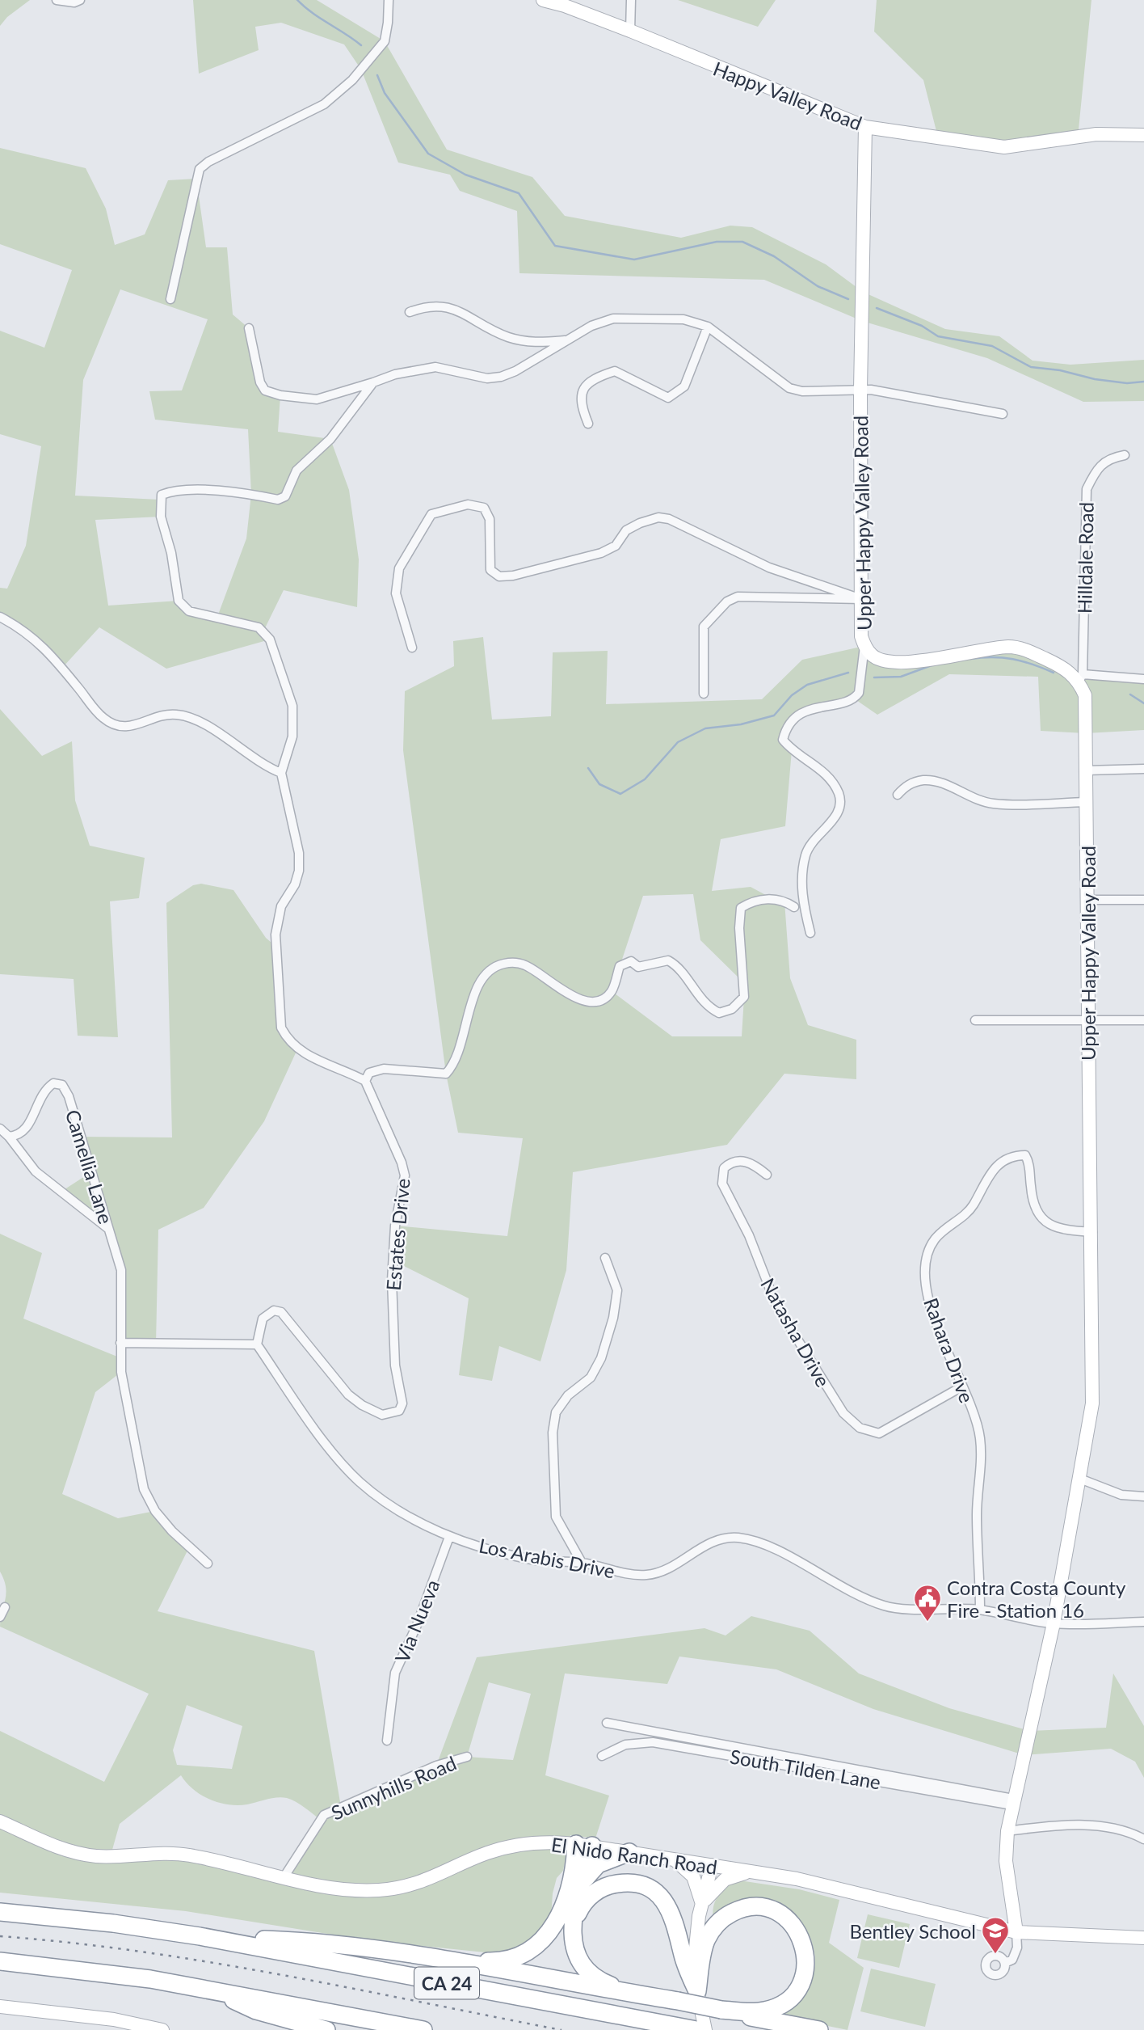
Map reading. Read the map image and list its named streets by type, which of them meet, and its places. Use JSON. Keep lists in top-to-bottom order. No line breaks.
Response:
{"streets":{"highway":["CA 24"],"street":["Happy Valley Road","Upper Happy Valley Road","Hilldale Road","Camellia Lane","Estates Drive","Natasha Drive","Rahara Drive","Los Arabis Drive","Via Nueva","South Tilden Lane","Sunnyhills Road","El Nido Ranch Road"]},"crossings":[["Happy Valley Road","Upper Happy Valley Road"],["Upper Happy Valley Road","Hilldale Road"],["Upper Happy Valley Road","Rahara Drive"],["Upper Happy Valley Road","Los Arabis Drive"],["Upper Happy Valley Road","South Tilden Lane"],["Upper Happy Valley Road","El Nido Ranch Road"],["Estates Drive","Los Arabis Drive"],["Natasha Drive","Rahara Drive"],["Rahara Drive","Los Arabis Drive"],["Los Arabis Drive","Via Nueva"],["Sunnyhills Road","El Nido Ranch Road"]],"places":{"public building":["Contra Costa County Fire - Station 16"],"school or university":["Bentley School"]}}
